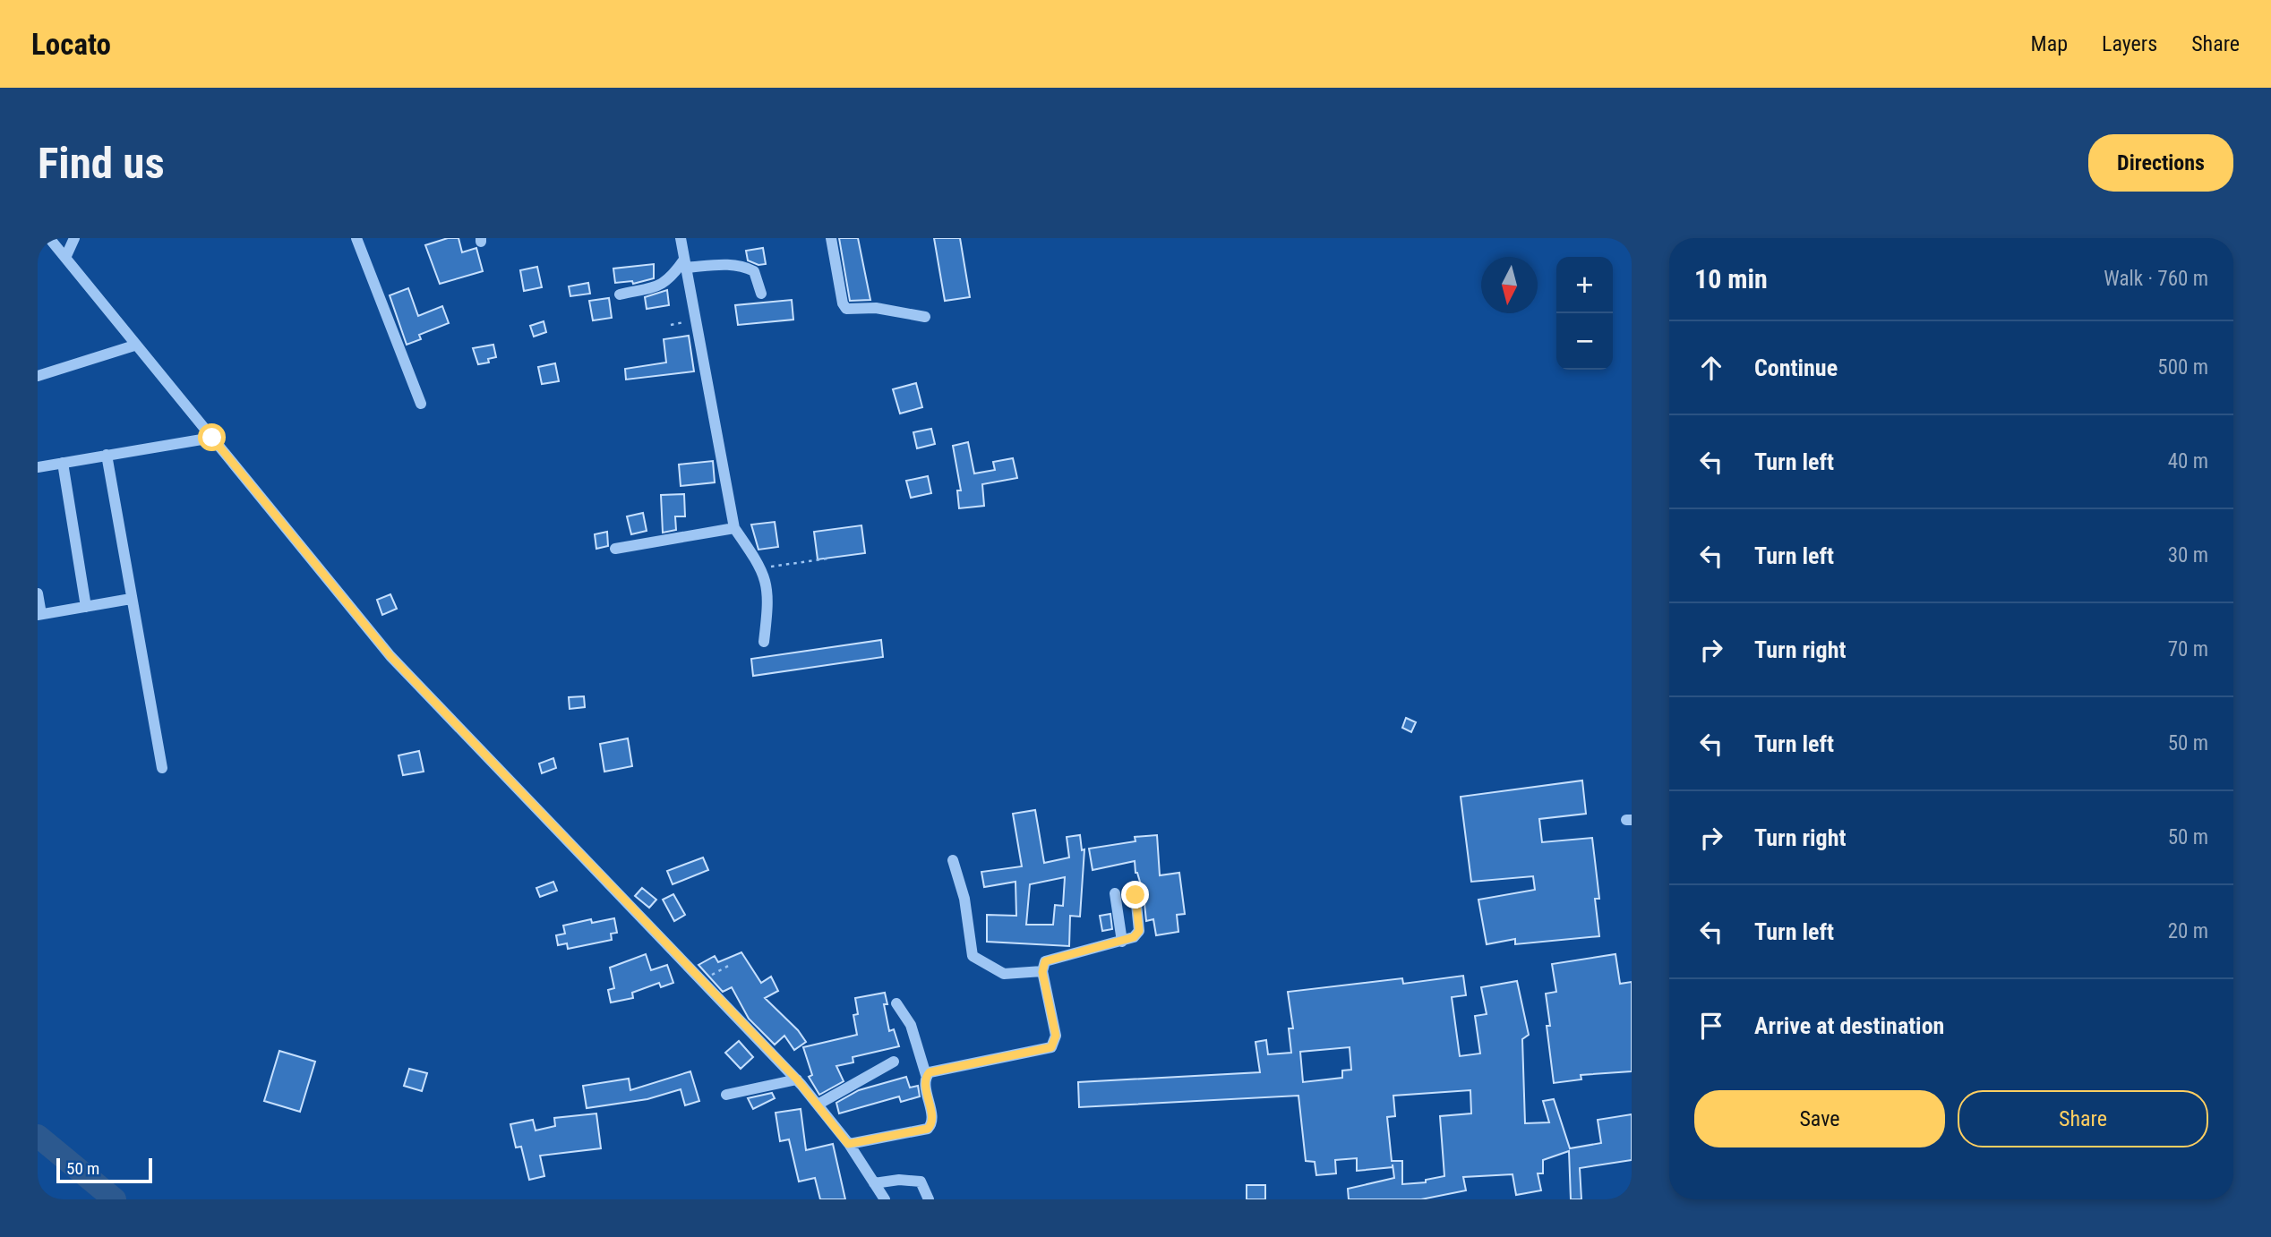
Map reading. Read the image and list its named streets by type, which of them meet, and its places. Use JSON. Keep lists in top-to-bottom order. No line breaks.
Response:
{"scale_bar":"50 m","north":"bottom","page":{"header":"Locato","nav":["Map","Layers","Share"],"buttons":["Directions",["Save","Share"]],"title":"Find us","heading":["10 min","Walk · 760 m"],"map_buttons":["+","−"],"list":[["Continue","500 m"],["Turn left","40 m"],["Turn left","30 m"],["Turn right","70 m"],["Turn left","50 m"],["Turn right","50 m"],["Turn left","20 m"],"Arrive at destination"],"scale":"50 m"}}
